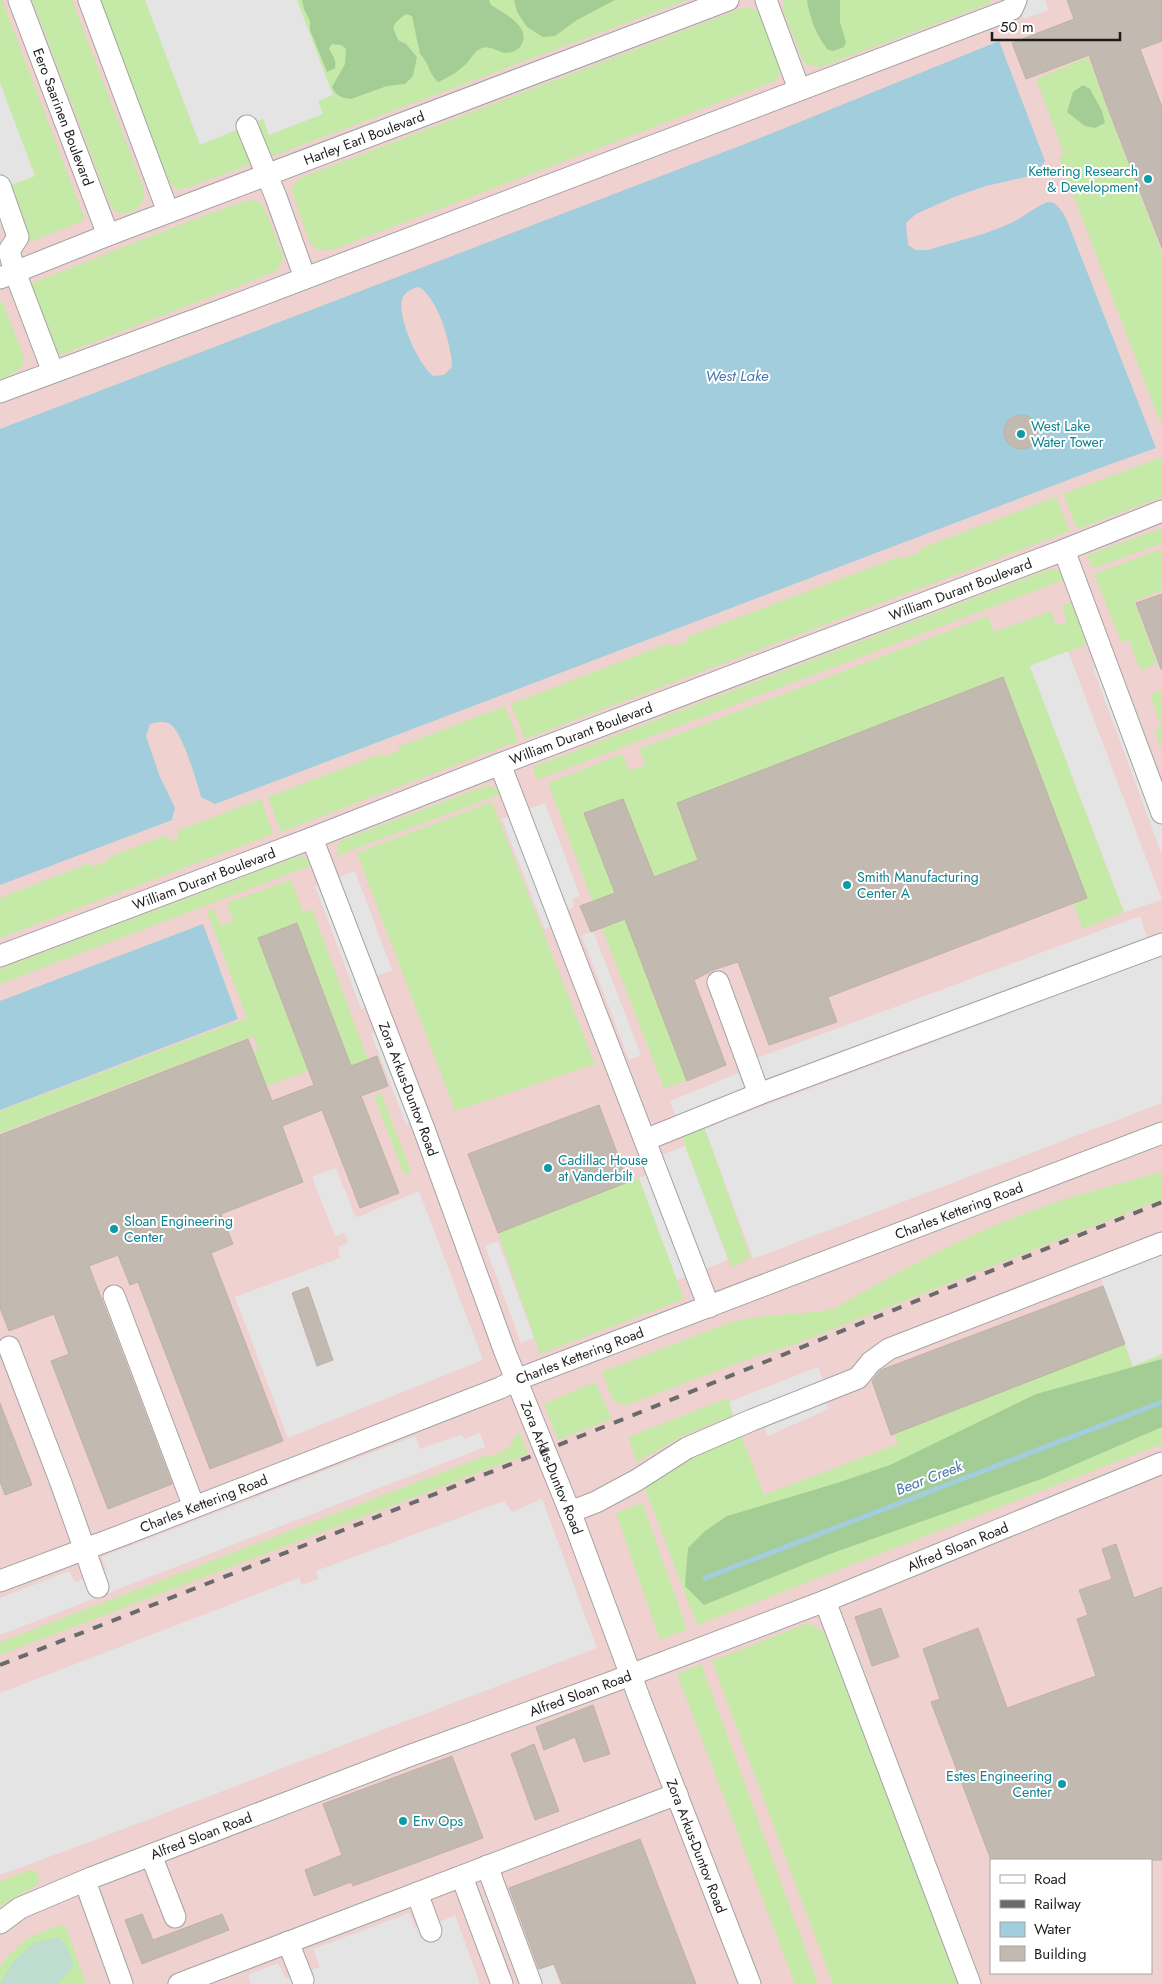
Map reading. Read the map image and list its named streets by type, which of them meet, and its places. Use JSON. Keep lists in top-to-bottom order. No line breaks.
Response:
{"streets":{"lane":["Eero Saarinen Boulevard","Harley Earl Boulevard","William Durant Boulevard","Zora Arkus-Duntov Road","Charles Kettering Road","Alfred Sloan Road"]},"crossings":[["Eero Saarinen Boulevard","Harley Earl Boulevard"],["William Durant Boulevard","Zora Arkus-Duntov Road"],["Zora Arkus-Duntov Road","Charles Kettering Road"],["Zora Arkus-Duntov Road","Alfred Sloan Road"]],"water":["West Lake","Bear Creek"],"places":["Kettering Research & Development","West Lake Water Tower","Smith Manufacturing Center A","Cadillac House at Vanderbilt","Sloan Engineering Center","Estes Engineering Center","Env Ops"],"legend":["Road","Railway","Water","Building"],"scale_bar":"50 m"}
